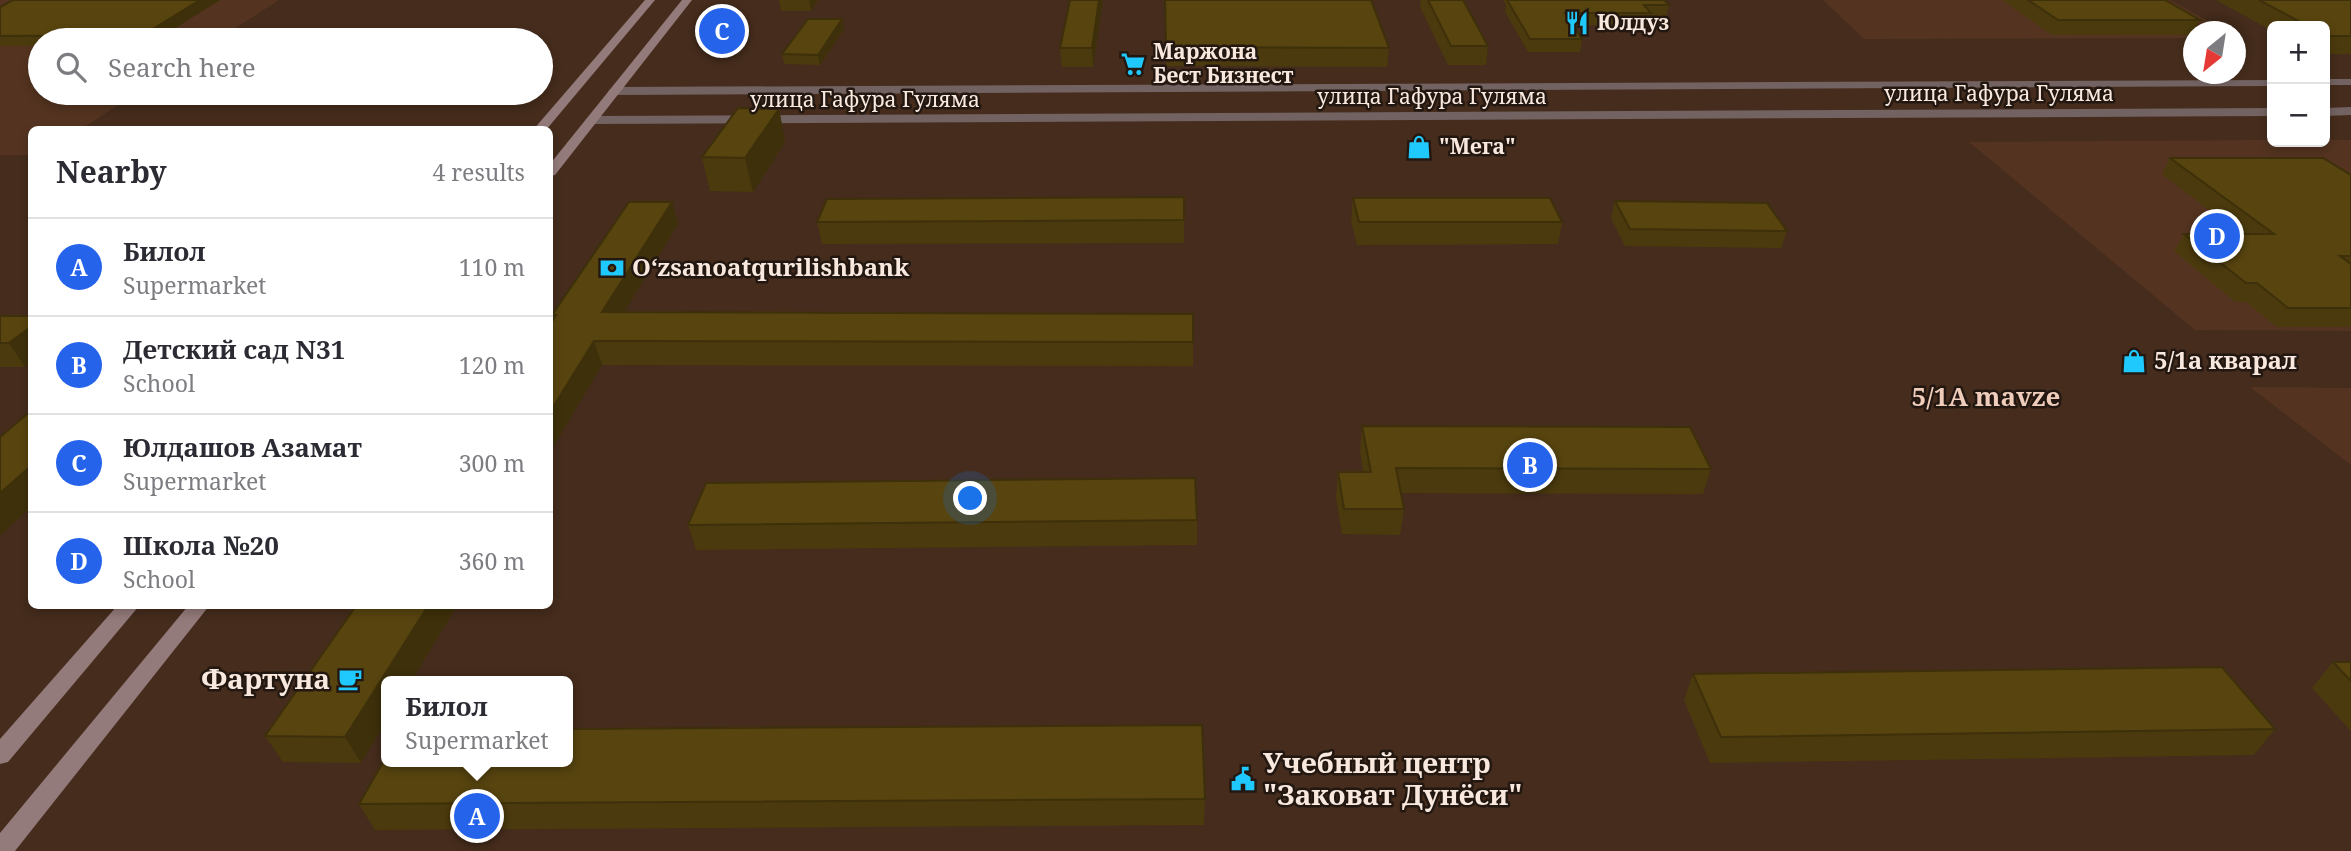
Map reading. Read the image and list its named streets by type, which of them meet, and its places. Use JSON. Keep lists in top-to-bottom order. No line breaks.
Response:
{"streets":{"street":["улица Гафура Гуляма"]},"districts":["5/1A mavze"],"places":{"restaurant":["Юлдуз"],"supermarket":["Маржона Бест Бизнест"],"shop":["\"Мега\"","5/1а кварал"],"bank":["Oʻzsanoatqurilishbank"],"cafe":["Фартуна"],"public building":["Учебный центр \"Заковат Дунёси\""]},"north":"bottom left","page":{"pins":["C","D","B","A"],"map_buttons":["+","−"],"search":"Search here","heading":["Nearby","4 results"],"list":[{"mark":"A","name":"Билол","note":"Supermarket","value":"110 m"},{"mark":"B","name":"Детский сад N31","note":"School","value":"120 m"},{"mark":"C","name":"Юлдашов Азамат","note":"Supermarket","value":"300 m"},{"mark":"D","name":"Школа №20","note":"School","value":"360 m"}],"popup":["Билол","Supermarket"]}}
